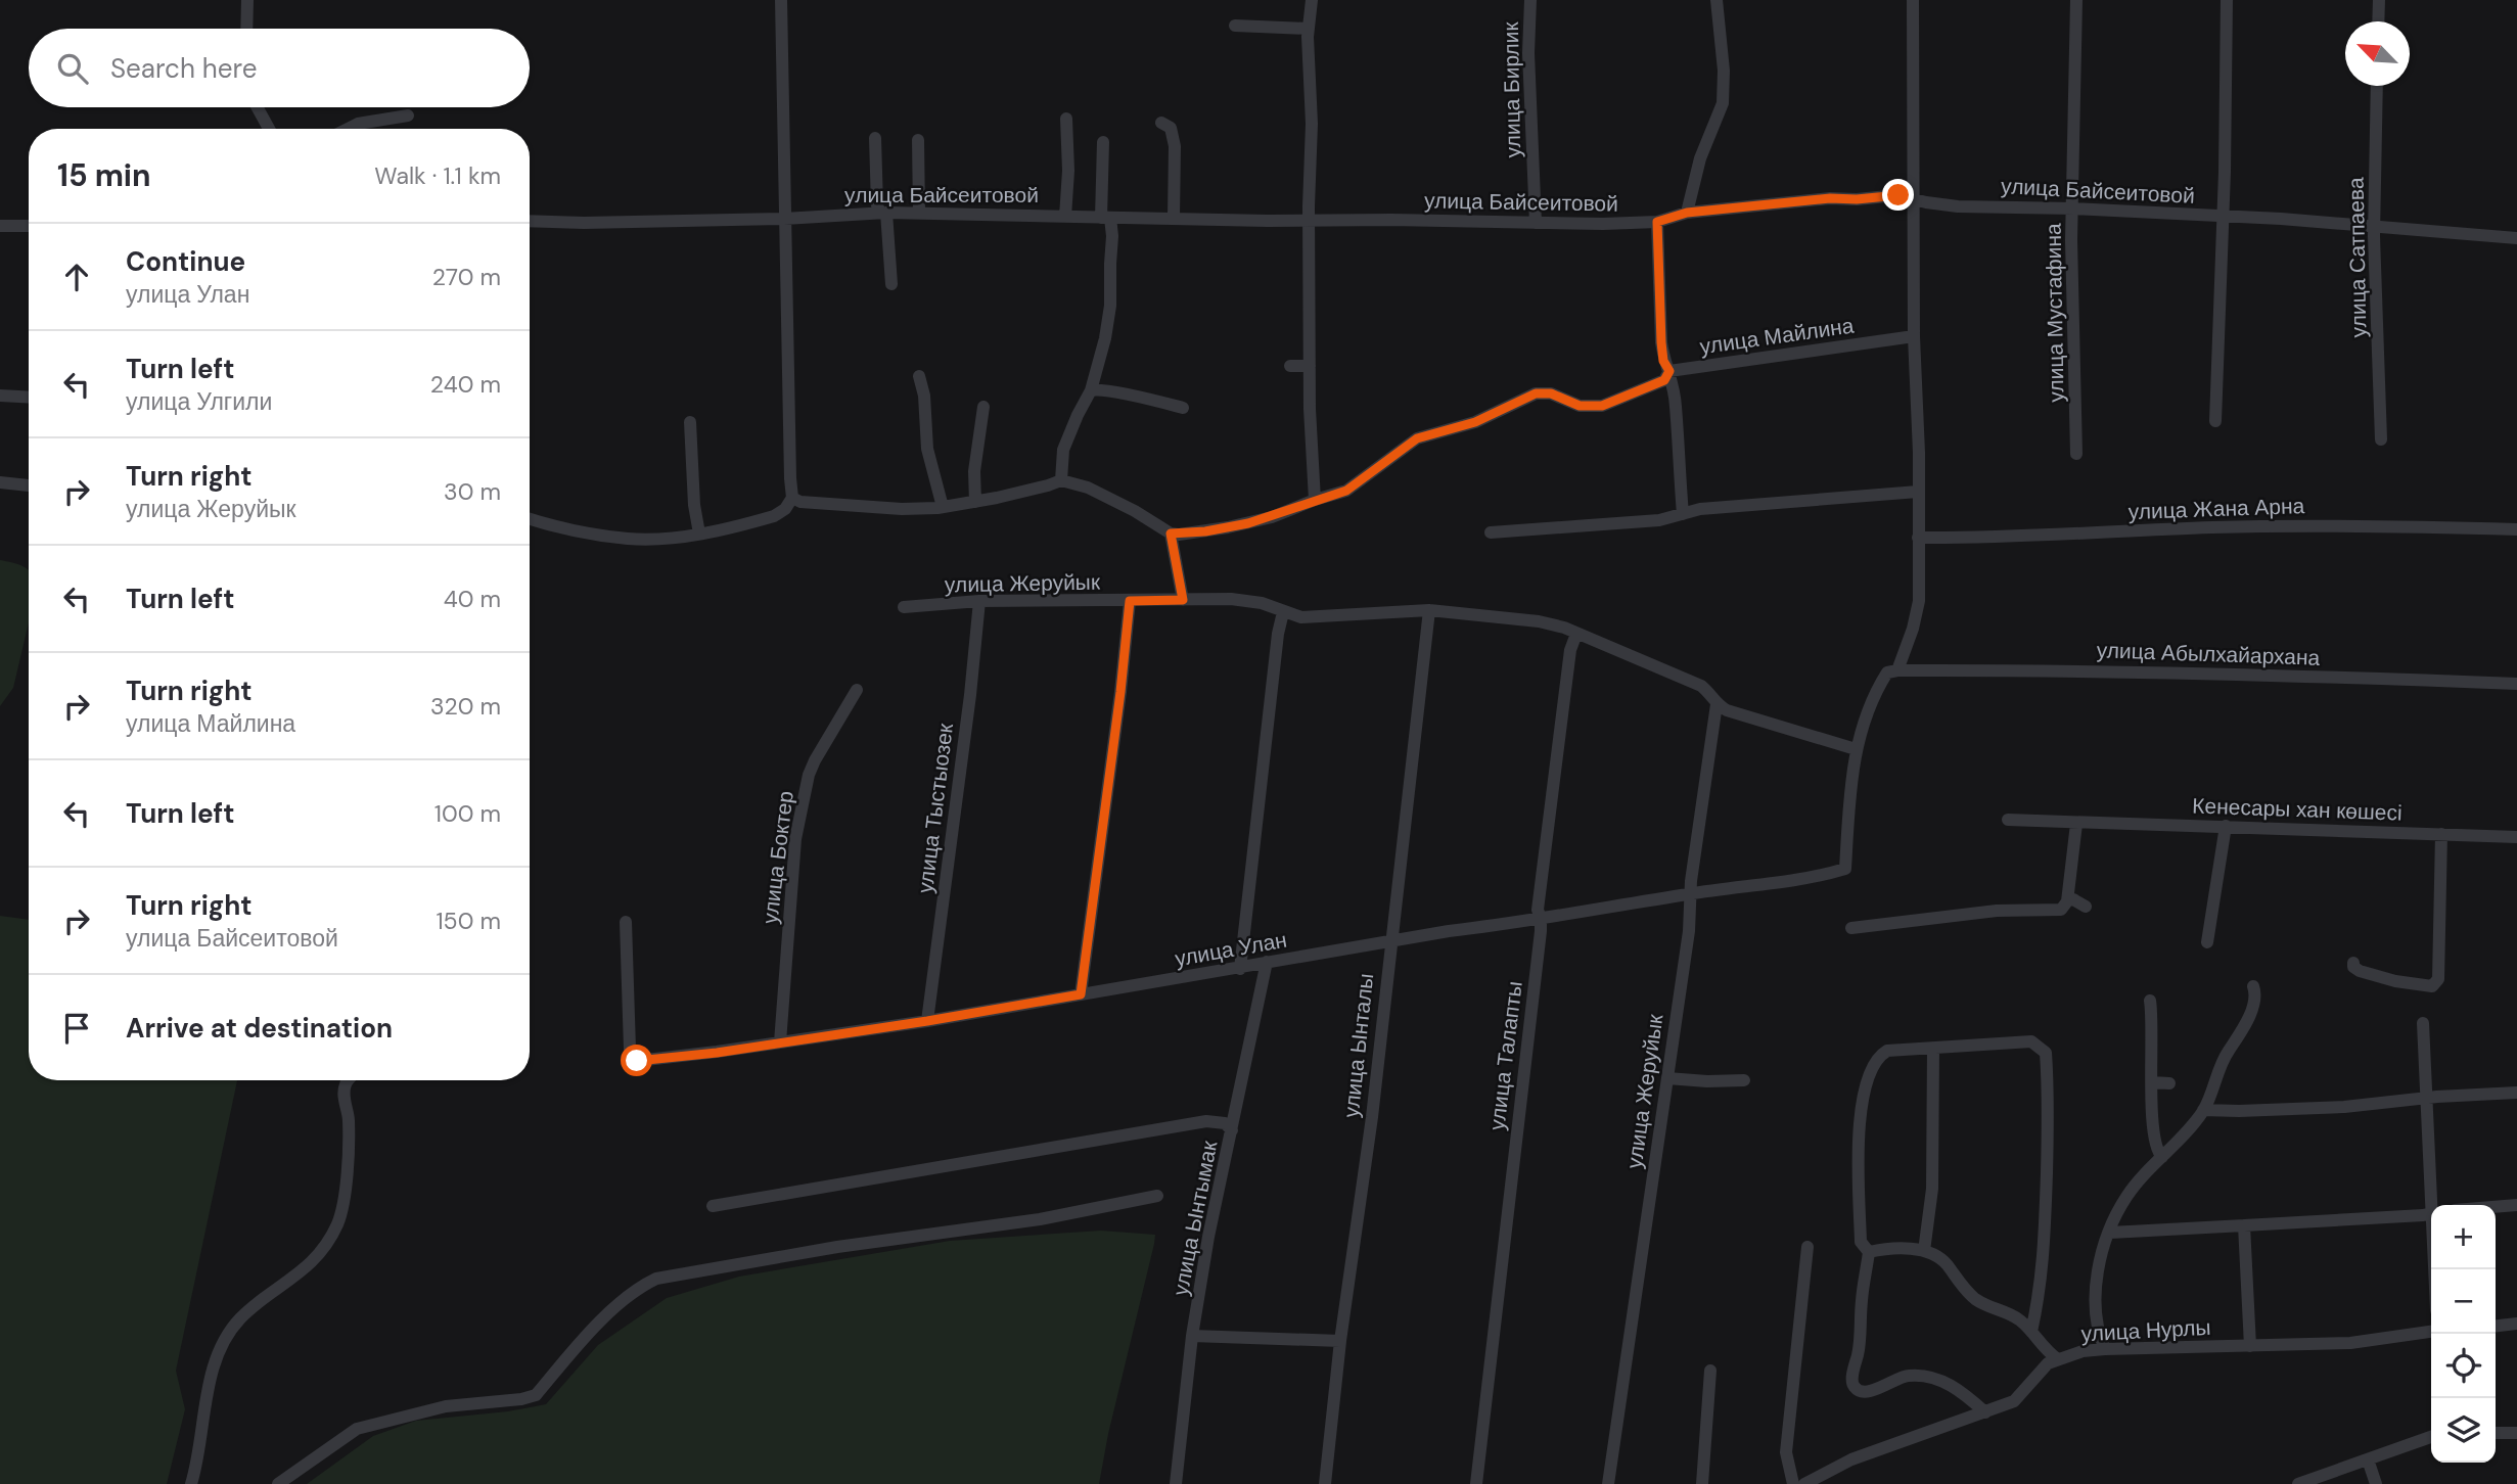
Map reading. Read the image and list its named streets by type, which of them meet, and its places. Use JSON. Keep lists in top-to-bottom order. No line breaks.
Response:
{"streets":{"street":["улица Бирлик","улица Байсеитовой","улица Сатпаева","улица Мустафина","улица Майлина","улица Жана Арна","улица Жеруйык","улица Абылхайархана","улица Тыстыозек","Кенесары хан көшесі","улица Боктер","улица Улан","улица Ынталы","улица Талапты","улица Ынтымак","улица Нурлы"]},"crossings":[["улица Бирлик","улица Байсеитовой"],["улица Байсеитовой","улица Сатпаева"],["улица Байсеитовой","улица Мустафина"],["улица Жеруйык","улица Тыстыозек"],["улица Жеруйык","улица Улан"],["улица Жеруйык","улица Ынталы"],["улица Жеруйык","улица Талапты"],["улица Тыстыозек","улица Улан"],["улица Боктер","улица Улан"],["улица Улан","улица Ынталы"],["улица Улан","улица Талапты"],["улица Улан","улица Ынтымак"]],"north":"top left","page":{"search":"Search here","heading":["15 min","Walk · 1.1 km"],"list":[["Continue","улица Улан","270 m"],["Turn left","улица Улгили","240 m"],["Turn right","улица Жеруйык","30 m"],["Turn left","40 m"],["Turn right","улица Майлина","320 m"],["Turn left","100 m"],["Turn right","улица Байсеитовой","150 m"],"Arrive at destination"],"map_buttons":["+","−"]}}
